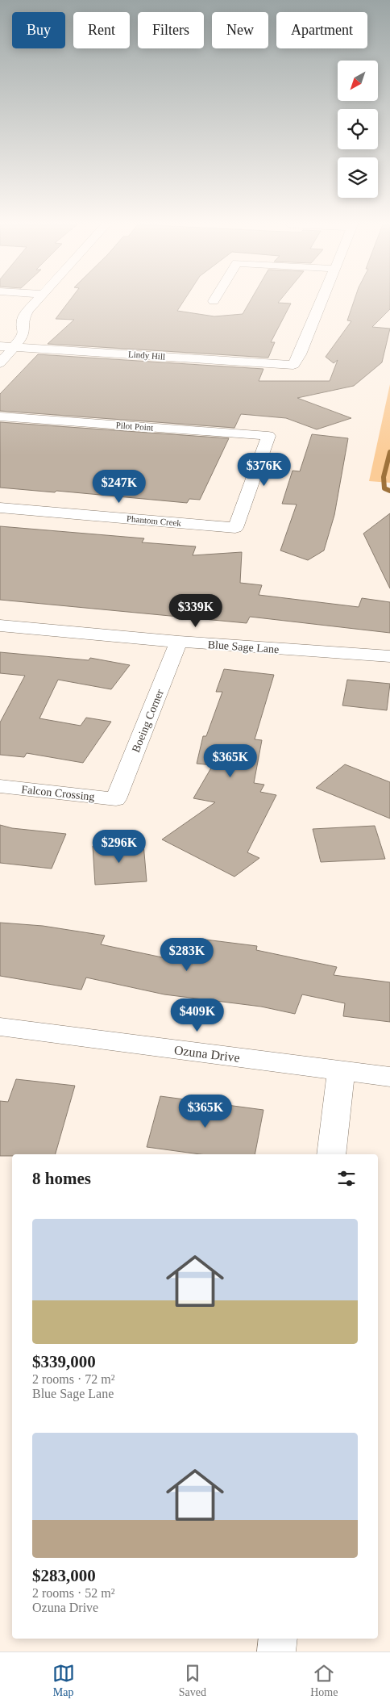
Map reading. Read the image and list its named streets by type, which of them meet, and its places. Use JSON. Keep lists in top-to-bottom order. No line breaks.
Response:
{"streets":{"street":["Lindy Hill","Pilot Point","Phantom Creek","Blue Sage Lane","Boeing Corner","Falcon Crossing","Ozuna Drive"]},"crossings":[["Pilot Point","Phantom Creek"],["Blue Sage Lane","Boeing Corner"],["Boeing Corner","Falcon Crossing"]],"north":"bottom left","page":{"chip":["Buy","Rent","Filters","New","Apartment"],"price":["$376K","$247K","$339K","$365K","$296K","$283K","$409K","$365K"],"heading":"8 homes","list":[{"name":"$339,000","note":"2 rooms · 72 m² · Blue Sage Lane"},{"name":"$283,000","note":"2 rooms · 52 m² · Ozuna Drive"}],"tabs":["Map","Saved","Home"]}}
